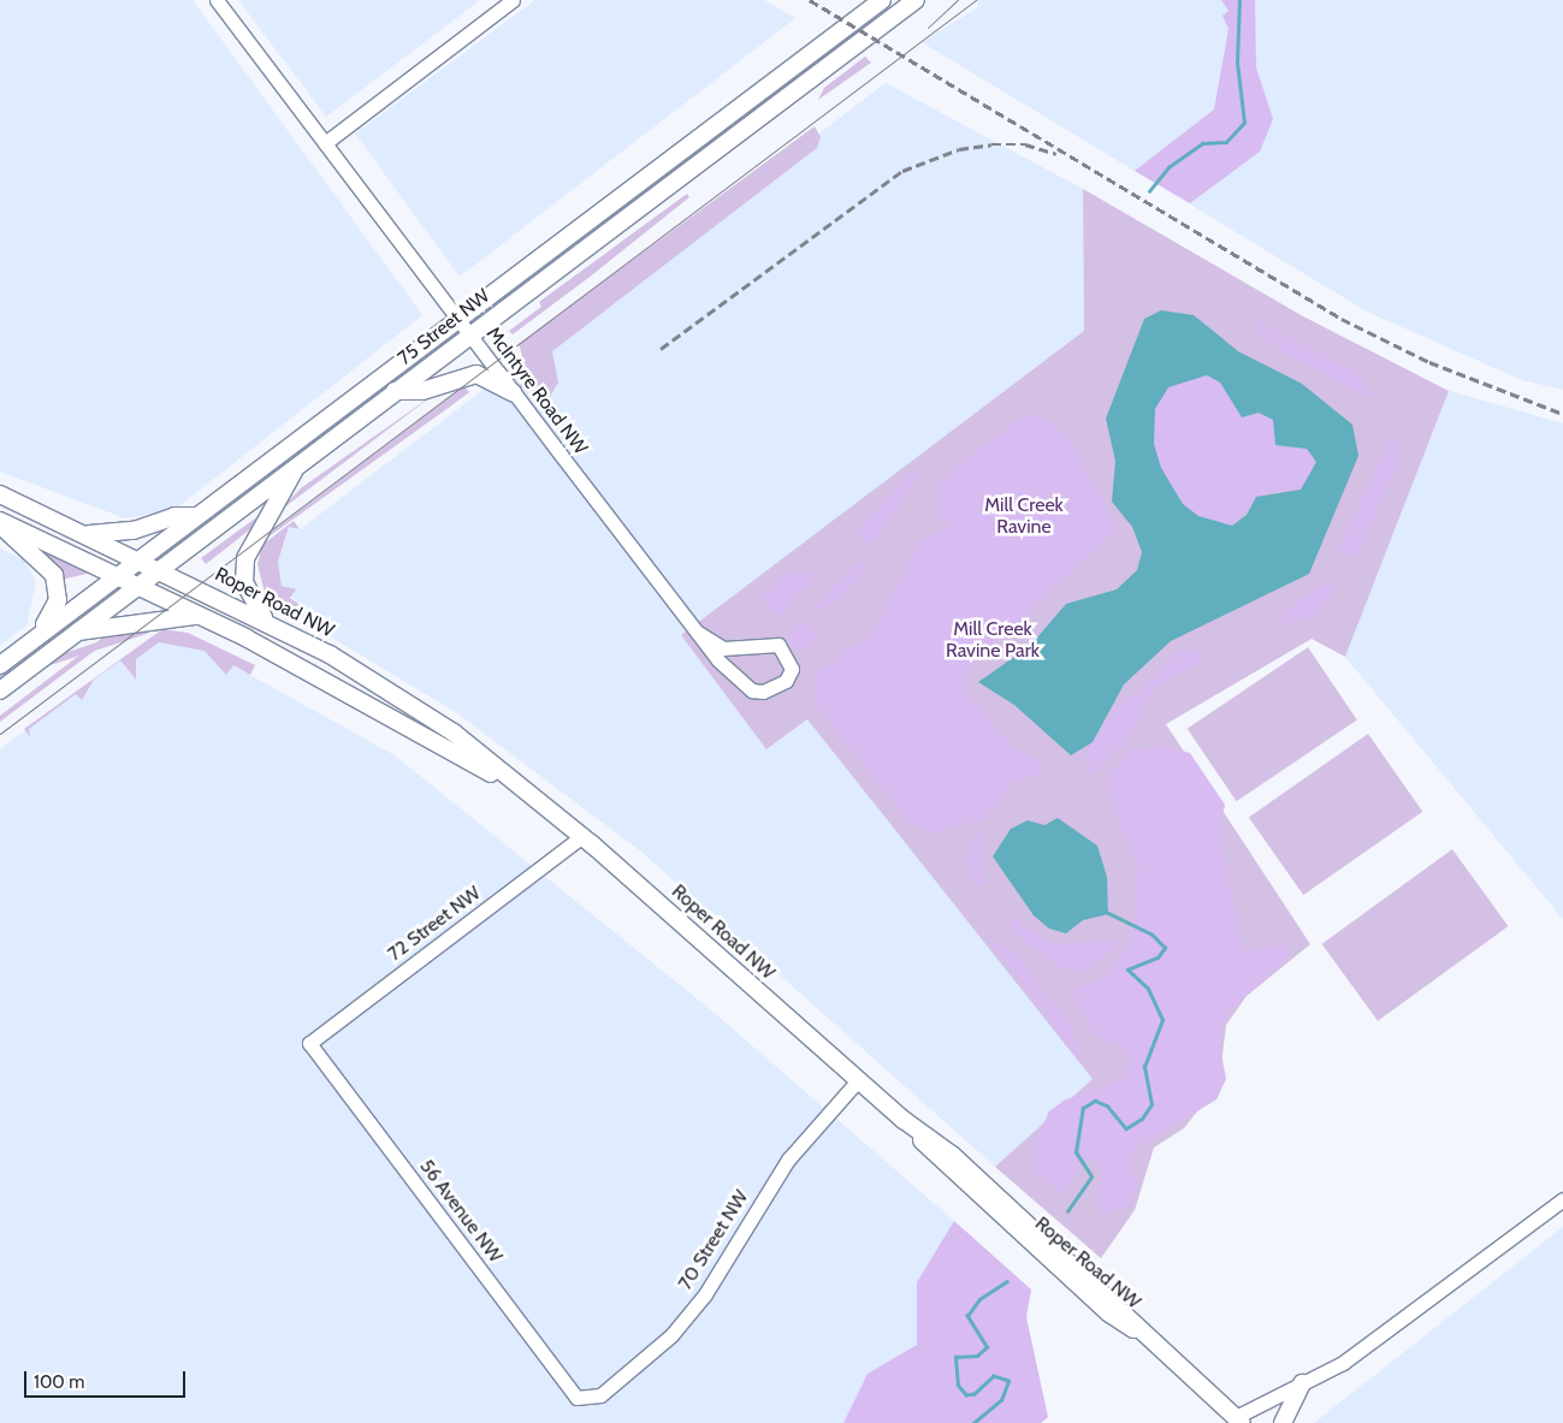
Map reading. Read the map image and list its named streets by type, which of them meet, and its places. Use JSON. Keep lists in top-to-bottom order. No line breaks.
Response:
{"streets":{"main road":["75 Street NW","Roper Road NW"],"street":["McIntyre Road NW","72 Street NW","56 Avenue NW","70 Street NW"]},"crossings":[["75 Street NW","McIntyre Road NW"],["75 Street NW","Roper Road NW"],["Roper Road NW","72 Street NW"],["Roper Road NW","70 Street NW"],["72 Street NW","56 Avenue NW"],["56 Avenue NW","70 Street NW"]],"parks":["Mill Creek Ravine","Mill Creek Ravine Park"],"scale_bar":"100 m"}
